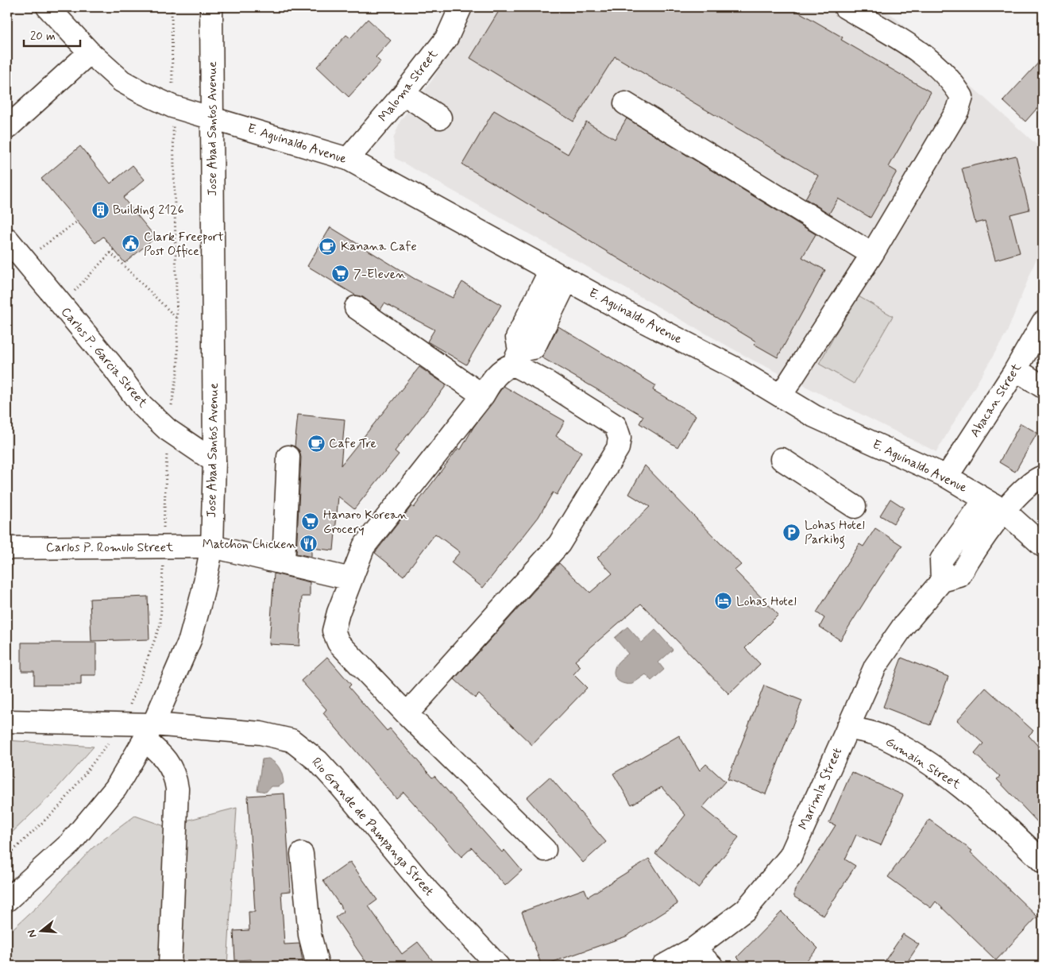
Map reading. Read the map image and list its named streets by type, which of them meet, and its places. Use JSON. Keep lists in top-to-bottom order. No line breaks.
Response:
{"streets":{"street":["Maloma Street","Jose Abad Santos Avenue","E. Aguinaldo Avenue","Carlos P. Garcia Street","Abacan Street","Carlos P. Romulo Street","Gumain Street","Marimla Street","Rio Grande de Pampanga Street"]},"crossings":[["Maloma Street","E. Aguinaldo Avenue"],["Jose Abad Santos Avenue","E. Aguinaldo Avenue"],["Jose Abad Santos Avenue","Carlos P. Garcia Street"],["Jose Abad Santos Avenue","Carlos P. Romulo Street"],["Jose Abad Santos Avenue","Rio Grande de Pampanga Street"],["E. Aguinaldo Avenue","Abacan Street"],["Gumain Street","Marimla Street"]],"places":{"building":["Building 2126"],"public building":["Clark Freeport Post Office"],"cafe":["Kanana Cafe","Cafe Tre"],"supermarket":["7-Eleven","Hanaro Korean Grocery"],"parking":["Lohas Hotel Parkibg"],"restaurant":["Matchon Chicken"],"hotel":["Lohas Hotel"]},"scale_bar":"20 m","north":"left"}
